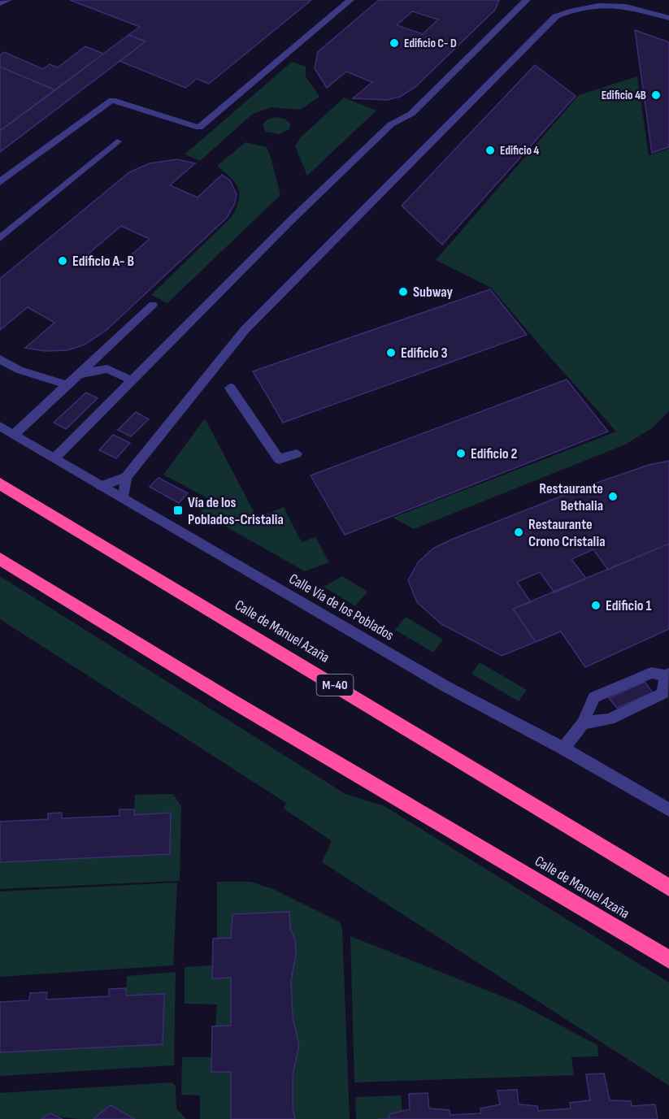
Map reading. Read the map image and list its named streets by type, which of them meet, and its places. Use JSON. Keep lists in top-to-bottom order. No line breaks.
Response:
{"streets":{"highway":["Calle de Manuel Azaña","M-40"],"street":["Calle Vía de los Poblados"]},"places":{"other":["Edificio C- D","Edificio 4B","Edificio 4","Edificio A- B","Subway","Edificio 3","Edificio 2","Restaurante Bethalia","Restaurante Crono Cristalia","Edificio 1"],"transit":["Vía de los Poblados-Cristalia"]}}
